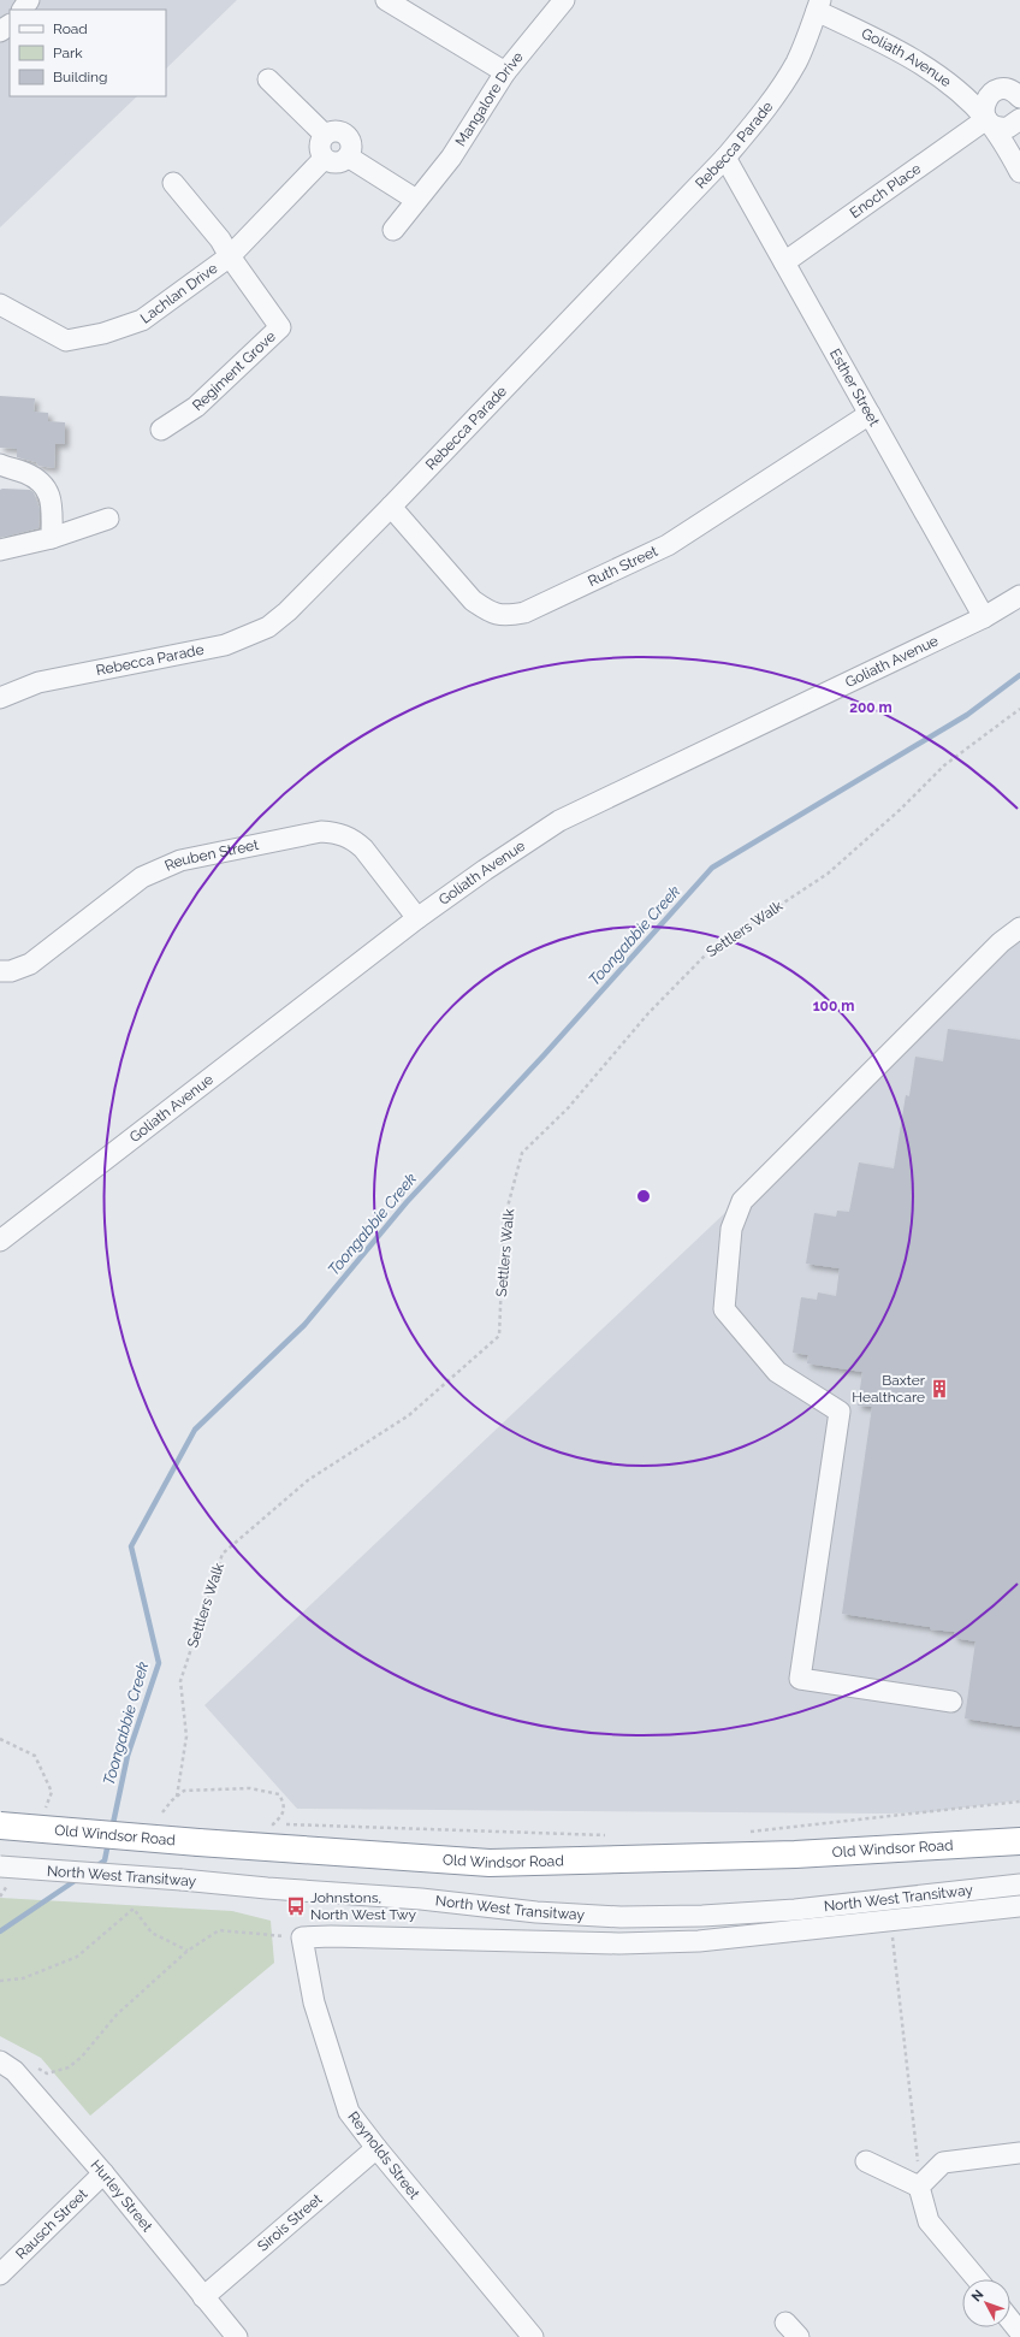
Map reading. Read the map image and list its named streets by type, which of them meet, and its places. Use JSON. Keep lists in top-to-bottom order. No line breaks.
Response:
{"streets":{"highway":["Old Windsor Road"],"street":["Goliath Avenue","Mangalore Drive","Rebecca Parade","Enoch Place","Lachlan Drive","Regiment Grove","Esther Street","Ruth Street","Reuben Street","North West Transitway","Reynolds Street","Hurley Street","Sirois Street","Rausch Street"],"path":["Settlers Walk"]},"crossings":[["Goliath Avenue","Rebecca Parade"],["Goliath Avenue","Enoch Place"],["Goliath Avenue","Esther Street"],["Goliath Avenue","Reuben Street"],["Rebecca Parade","Esther Street"],["Rebecca Parade","Ruth Street"],["Enoch Place","Esther Street"],["Lachlan Drive","Regiment Grove"],["Esther Street","Ruth Street"],["Reynolds Street","Sirois Street"],["Hurley Street","Sirois Street"],["Hurley Street","Rausch Street"]],"water":["Toongabbie Creek"],"places":{"building":["Baxter Healthcare"],"bus stop":["Johnstons, North West Twy"]},"legend":["Road","Park","Building"],"north":"top left","rings":["200 m","100 m"]}
